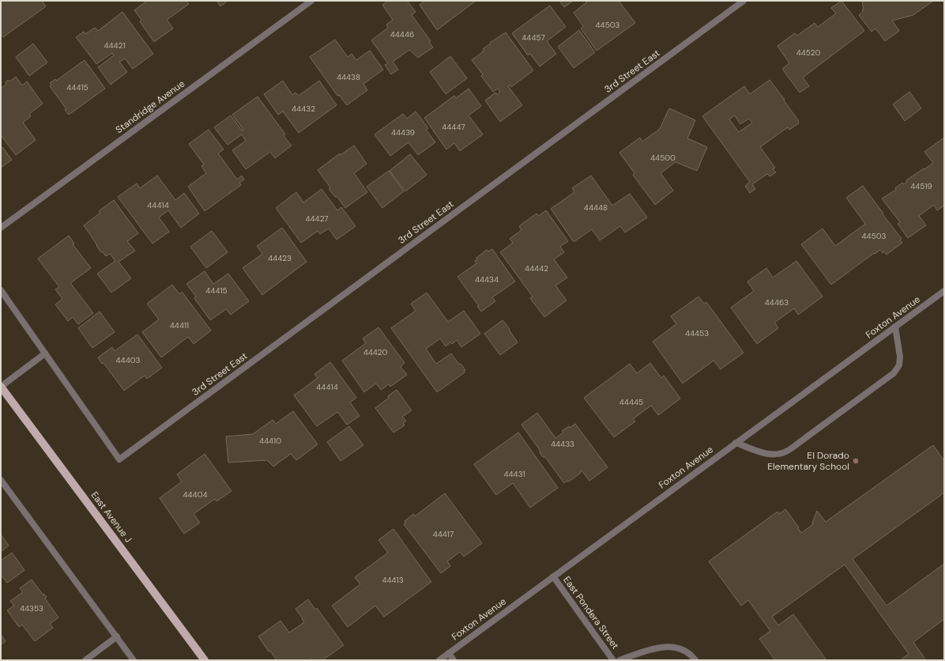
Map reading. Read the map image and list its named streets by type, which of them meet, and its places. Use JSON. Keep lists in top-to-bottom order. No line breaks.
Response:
{"streets":{"main road":["East Avenue J"],"street":["3rd Street East","Standridge Avenue","Foxton Avenue","East Pondera Street"]},"crossings":[["Foxton Avenue","East Pondera Street"]],"places":["El Dorado Elementary School"],"house_numbers":["44503","44446","44457","44421","44520","44438","44415","44432","44447","44439","44500","44519","44414","44448","44427","44503","44423","44442","44434","44415","44463","44411","44453","44420","44403","44414","44445","44410","44433","44431","44404","44417","44413","44353"]}
